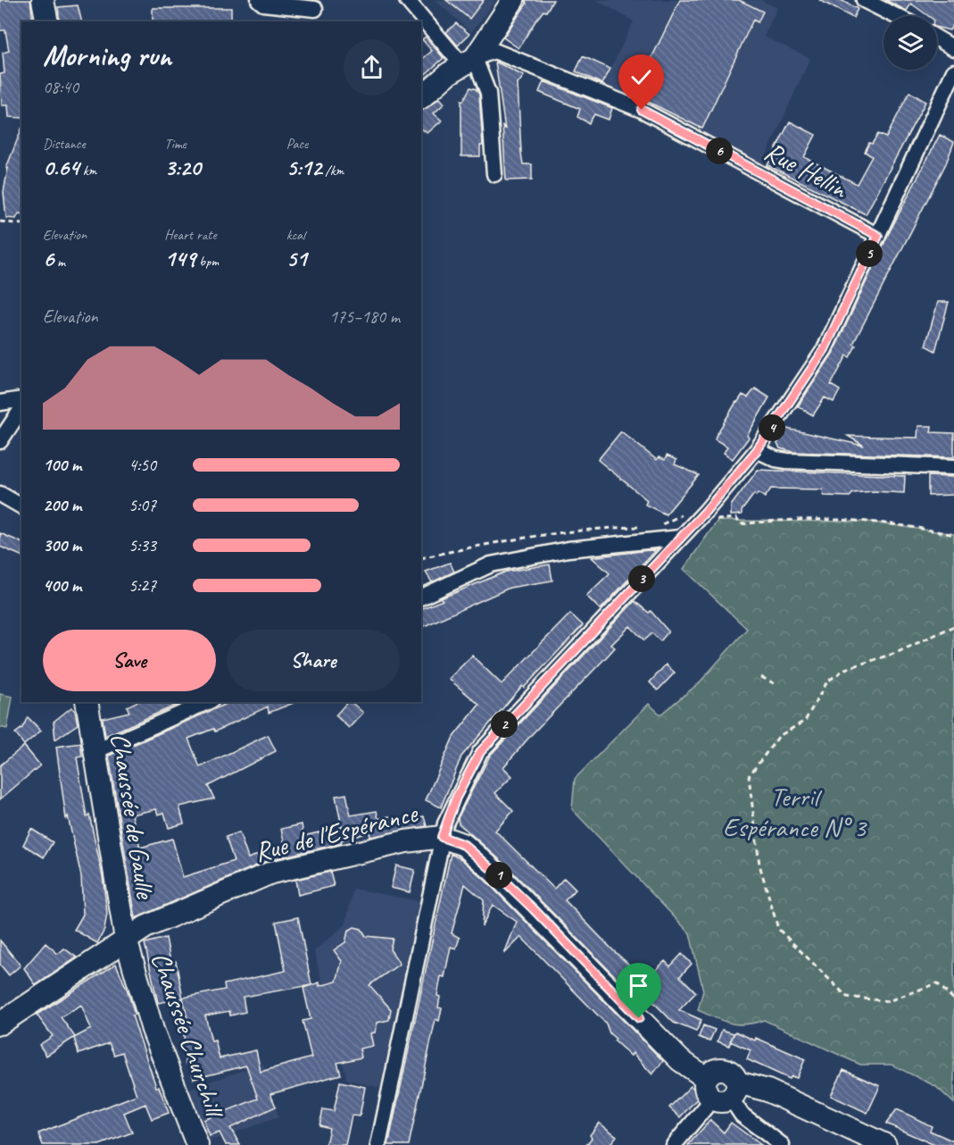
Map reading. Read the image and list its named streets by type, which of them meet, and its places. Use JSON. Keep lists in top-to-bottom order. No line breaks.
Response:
{"streets":{"street":["Rue Hellin","Chaussée de Gaulle","Rue de l'Espérance","Chaussée Churchill"]},"crossings":[["Chaussée de Gaulle","Rue de l'Espérance"],["Chaussée de Gaulle","Chaussée Churchill"],["Rue de l'Espérance","Chaussée Churchill"]],"parks":["Terril Espérance N° 3"],"page":{"heading":["Morning run","08:40"],"stats":[["Distance","0.64 km"],["Time","3:20"],["Pace","5:12 /km"],["Elevation","6 m"],["Heart rate","149 bpm"],["kcal","51"]],"pins":["6","5","4","3","2","1"],"chart":["Elevation","175–180 m"],"list":[{"name":"100 m","note":"4:50"},{"name":"200 m","note":"5:07"},{"name":"300 m","note":"5:33"},{"name":"400 m","note":"5:27"}],"buttons":["Save","Share"]}}
